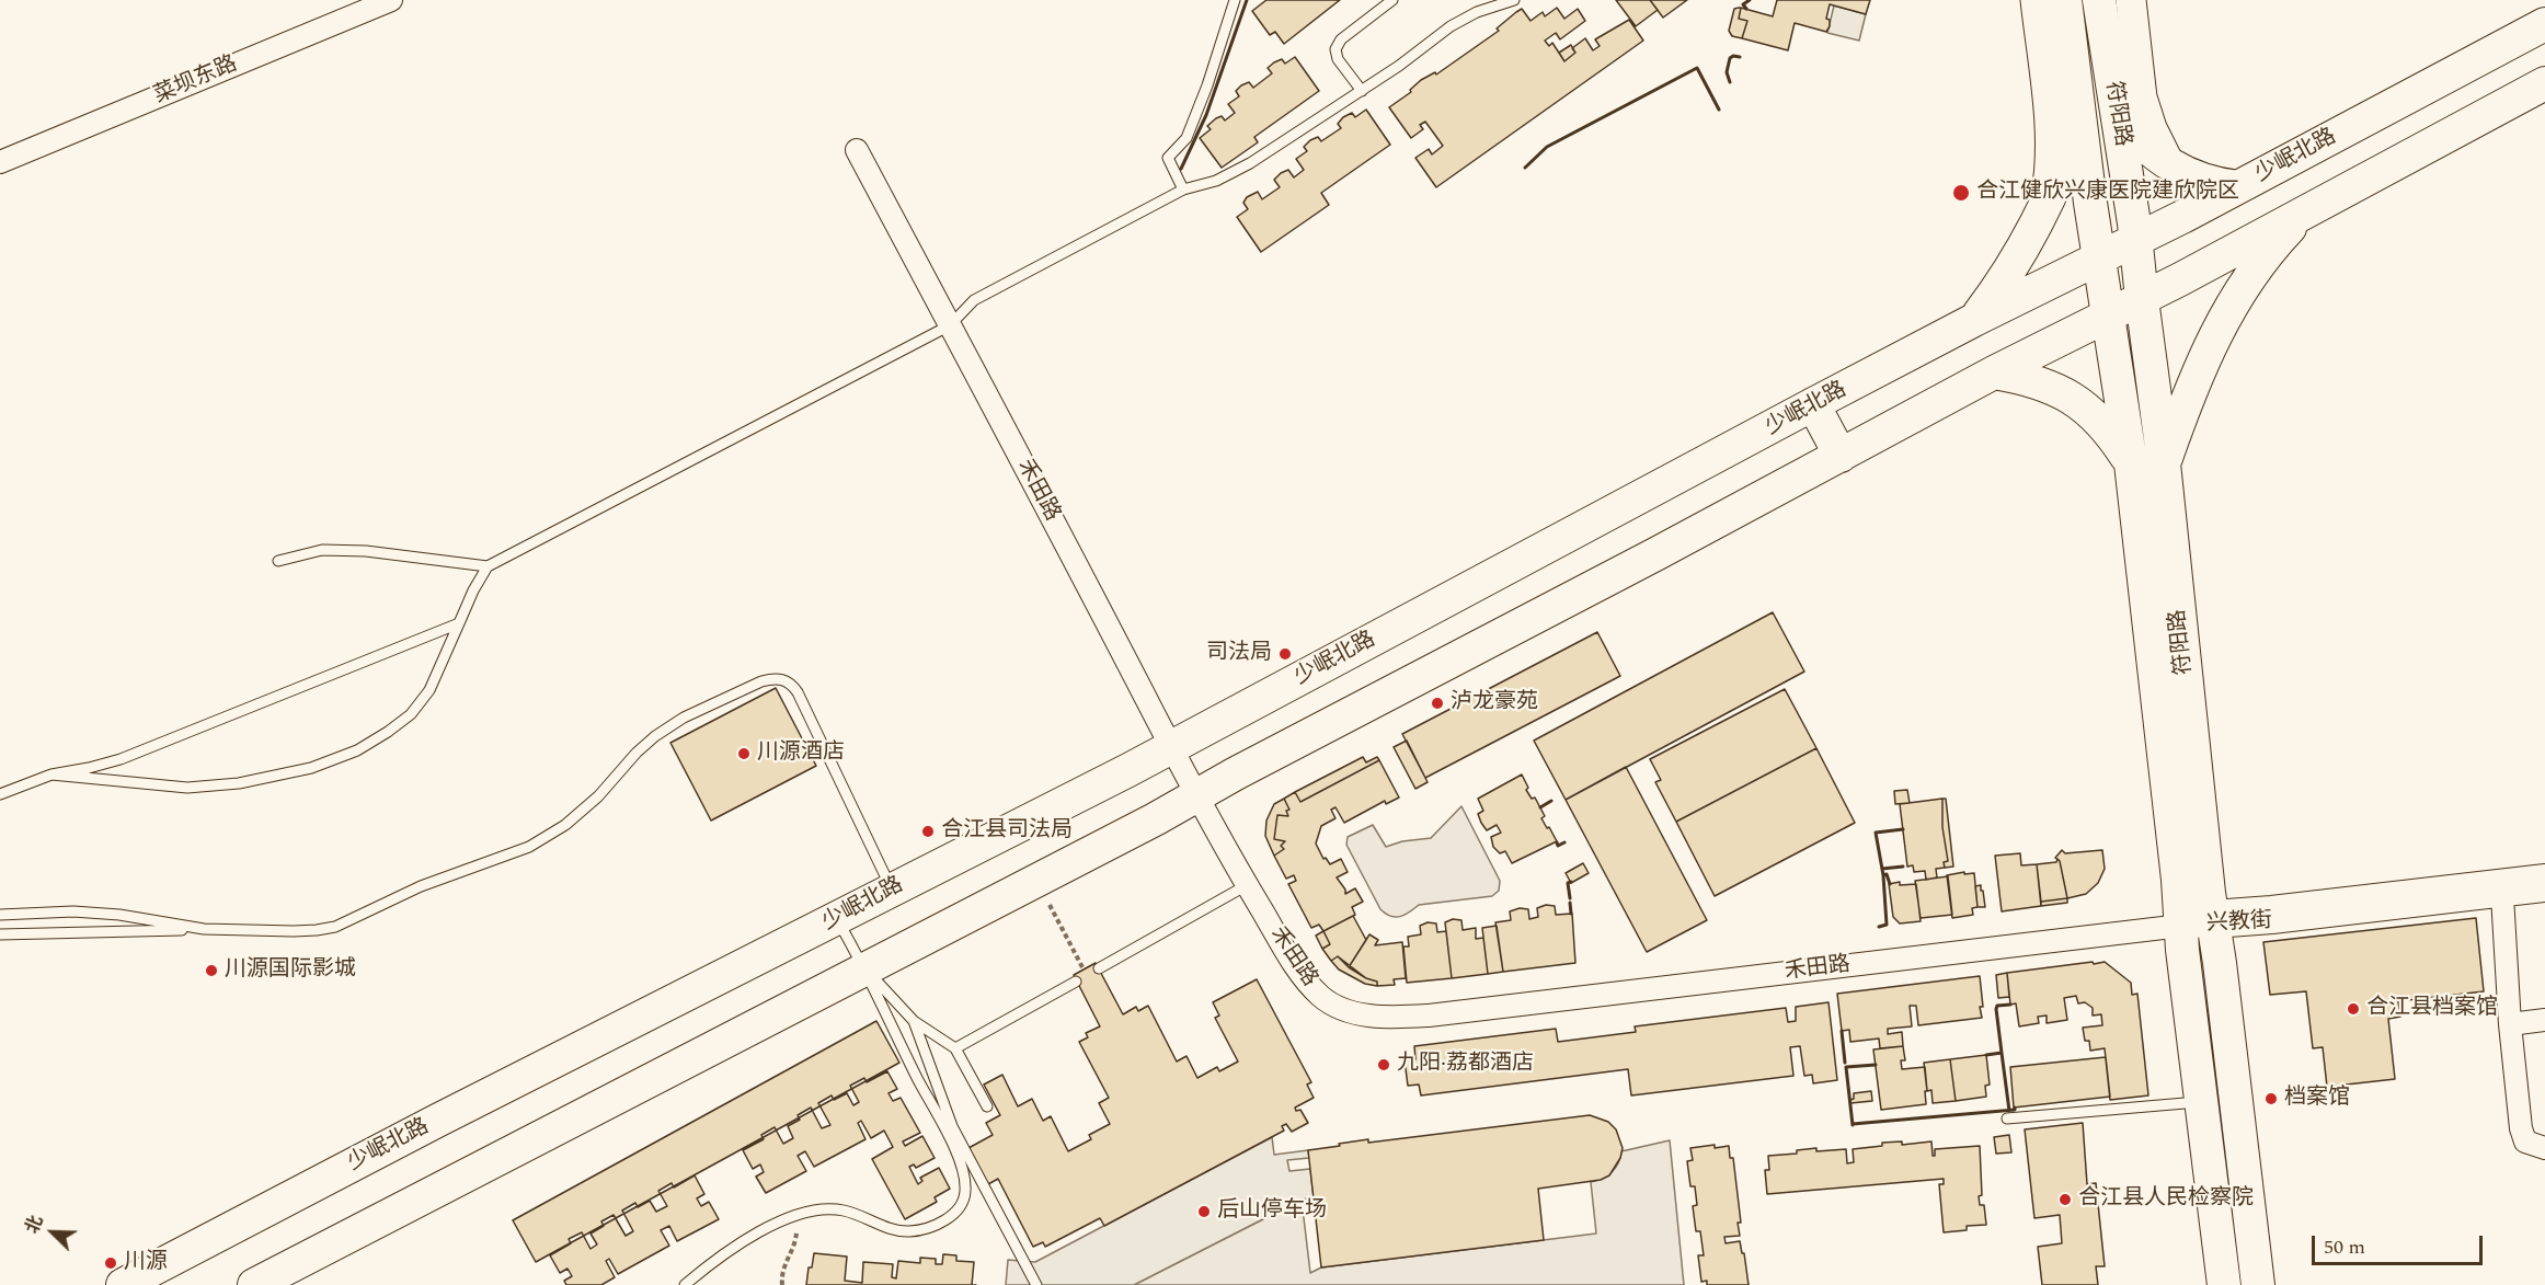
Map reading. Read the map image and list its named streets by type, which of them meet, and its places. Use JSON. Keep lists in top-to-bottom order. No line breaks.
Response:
{"streets":{"main road":["符阳路","少岷北路"],"street":["菜坝东路","禾田路","兴教街"]},"crossings":[["符阳路","少岷北路"],["符阳路","禾田路"],["符阳路","兴教街"],["少岷北路","禾田路"],["禾田路","兴教街"]],"places":["合江健欣兴康医院建欣院区","司法局","泸龙豪苑","川源酒店","合江县司法局","川源国际影城","合江县档案馆","九阳·荔都酒店","档案馆","合江县人民检察院","后山停车场","川源"],"scale_bar":"50 m","north":"top left"}
